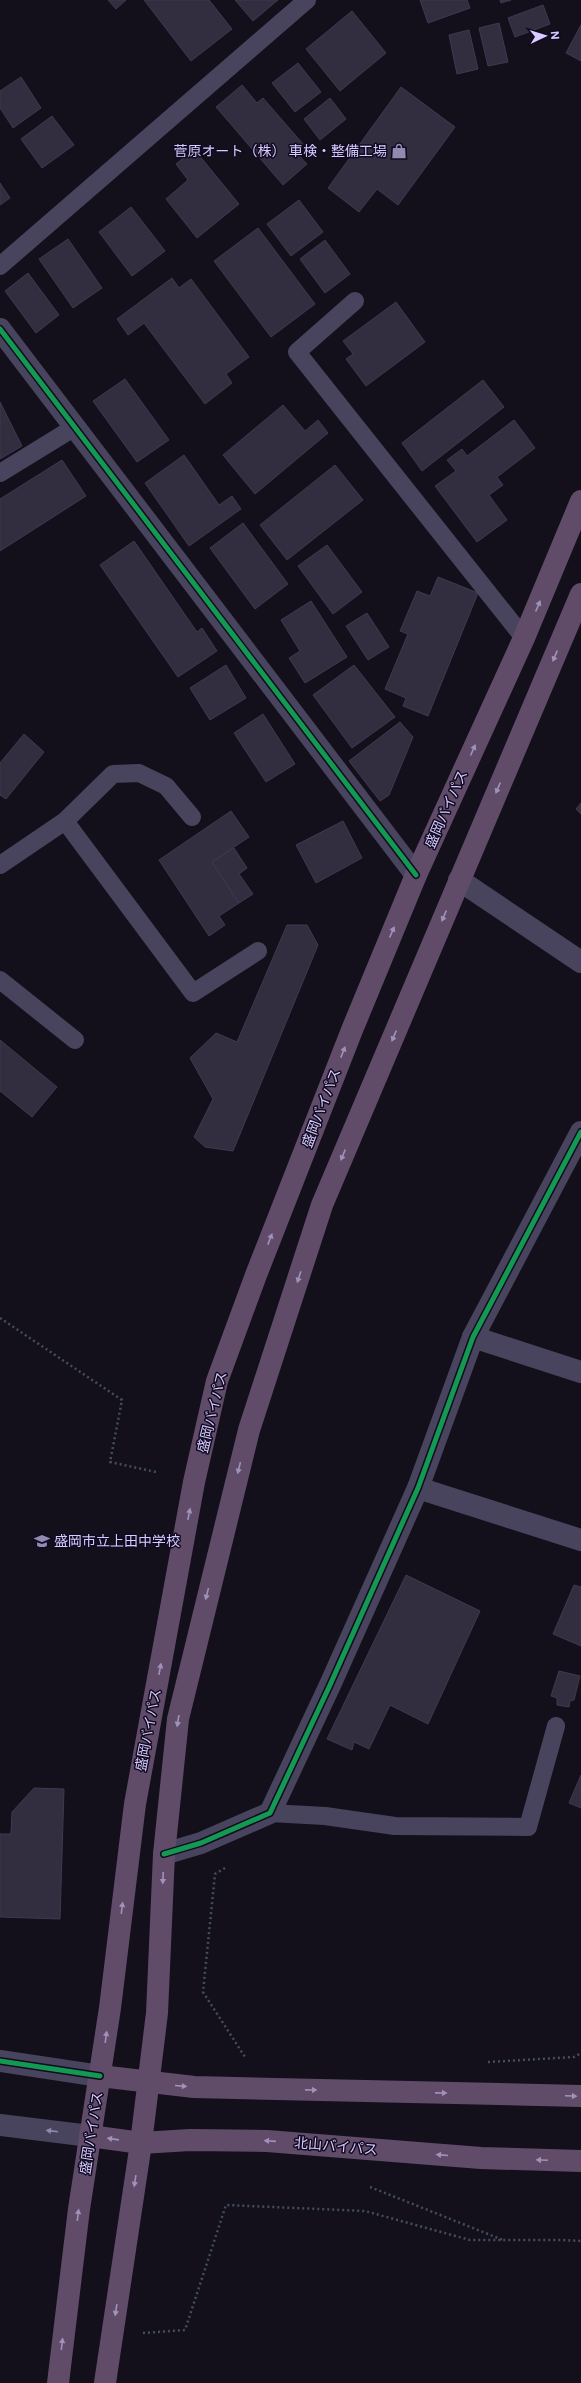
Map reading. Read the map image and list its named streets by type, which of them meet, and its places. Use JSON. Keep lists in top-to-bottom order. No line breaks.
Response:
{"streets":{"highway":["盛岡バイパス","北山バイパス"]},"crossings":[["盛岡バイパス","北山バイパス"]],"places":{"shop":["菅原オート（株） 車検・整備工場"],"school or university":["盛岡市立上田中学校"]},"north":"right"}
